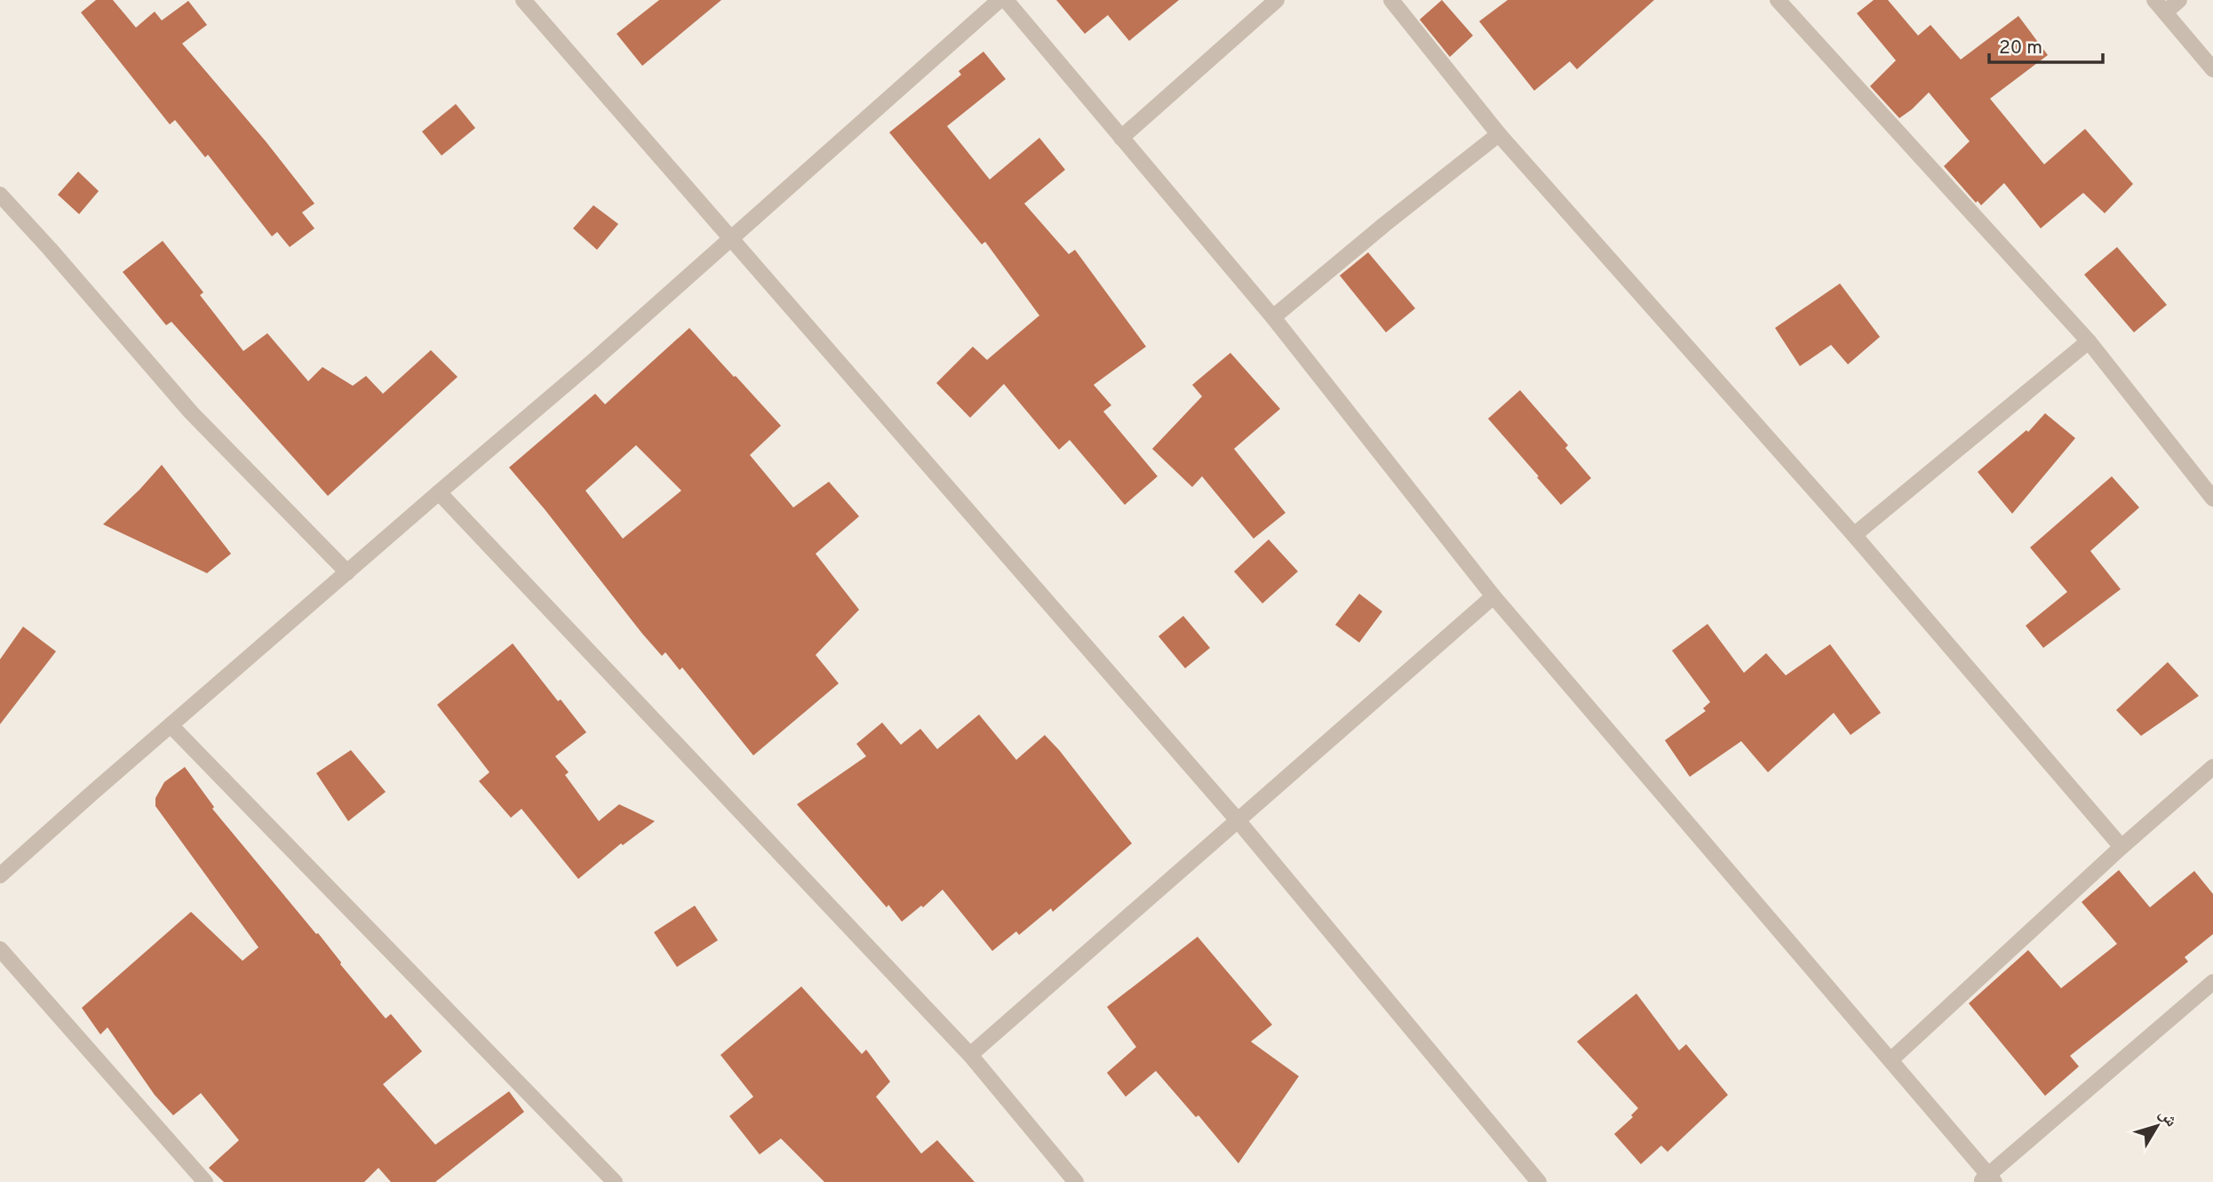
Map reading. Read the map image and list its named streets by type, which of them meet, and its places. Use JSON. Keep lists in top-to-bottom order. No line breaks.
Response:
{"scale_bar":"20 m","north":"top right"}
